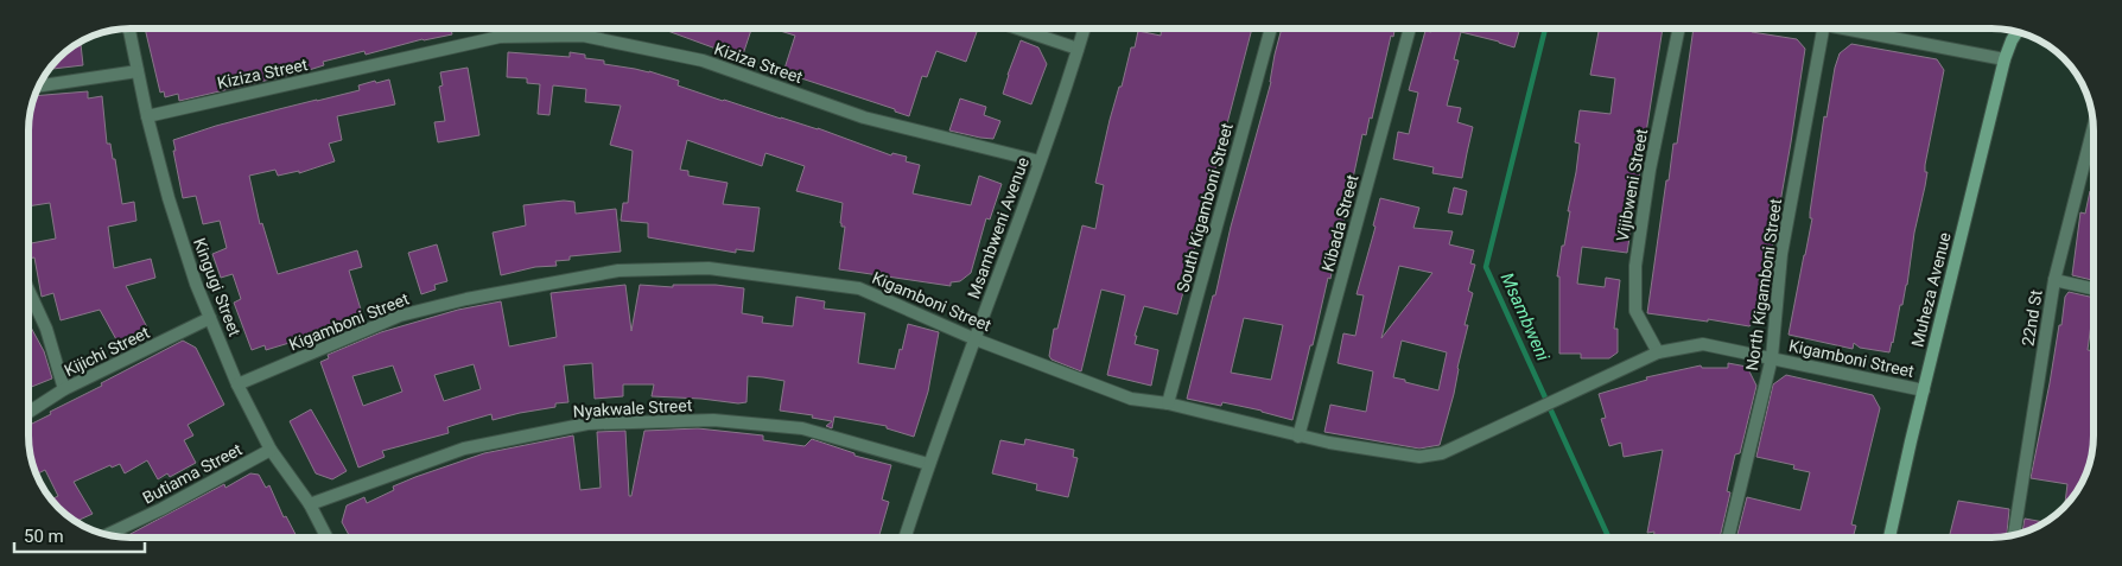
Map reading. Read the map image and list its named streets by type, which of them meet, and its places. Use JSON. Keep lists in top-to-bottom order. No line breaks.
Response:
{"streets":{"street":["Kiziza Street","Vijibweni Street","South Kigamboni Street","Kibada Street","Msambweni Avenue","North Kigamboni Street","Kingugi Street","Muheza Avenue","Kigamboni Street","22nd St","Kijichi Street","Nyakwale Street","Butiama Street"]},"crossings":[["Kiziza Street","Msambweni Avenue"],["Kiziza Street","Kingugi Street"],["Vijibweni Street","Kigamboni Street"],["South Kigamboni Street","Kigamboni Street"],["Kibada Street","Kigamboni Street"],["Msambweni Avenue","Kigamboni Street"],["Msambweni Avenue","Nyakwale Street"],["North Kigamboni Street","Kigamboni Street"],["Kingugi Street","Kigamboni Street"],["Kingugi Street","Kijichi Street"],["Kingugi Street","Nyakwale Street"],["Kingugi Street","Butiama Street"],["Muheza Avenue","Kigamboni Street"]],"water":["Msambweni"],"scale_bar":"50 m"}
